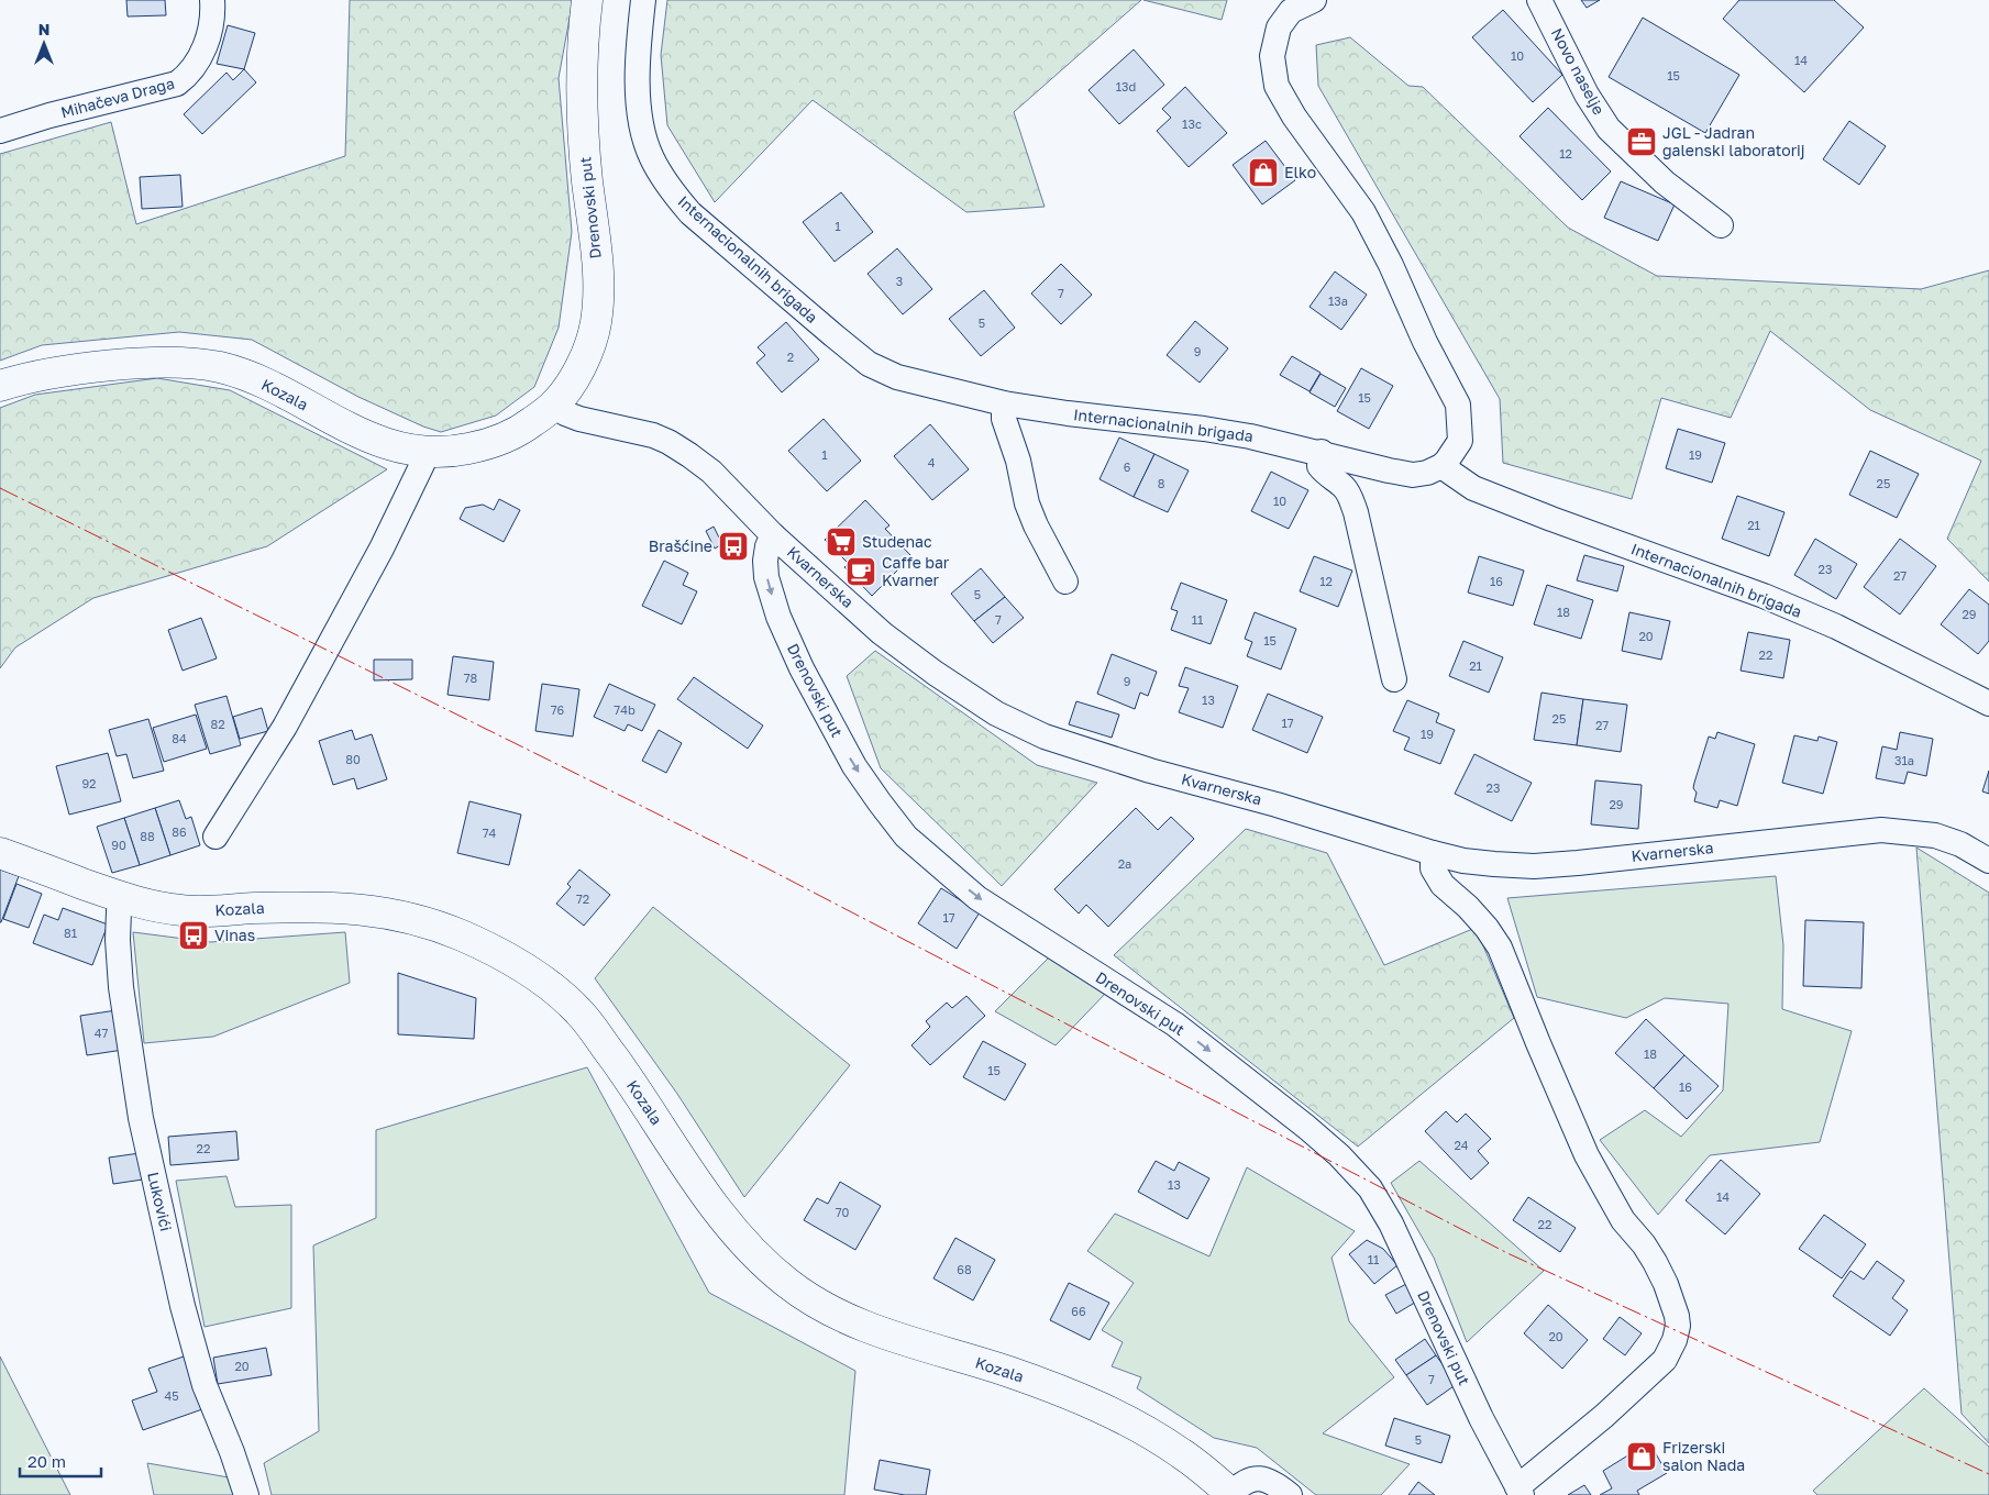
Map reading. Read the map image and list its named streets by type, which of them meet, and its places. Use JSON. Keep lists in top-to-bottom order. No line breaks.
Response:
{"streets":{"main road":["Drenovski put","Kozala"],"street":["Novo naselje","Mihačeva Draga","Internacionalnih brigada","Kvarnerska","Lukovići"]},"crossings":[["Drenovski put","Kozala"],["Drenovski put","Kvarnerska"],["Kozala","Kvarnerska"],["Kozala","Lukovići"]],"one_way":["Drenovski put"],"places":{"office":["JGL - Jadran galenski laboratorij"],"shop":["Elko","Frizerski salon Nada"],"supermarket":["Studenac"],"bus stop":["Brašćine","Vinas"],"cafe":["Caffe bar Kvarner"]},"house_numbers":["10","14","15","13d","13c","12","1","3","7","13a","5","9","2","15","1","19","4","6","8","25","10","21","23","27","12","16","5","18","29","7","11","20","15","22","21","78","9","13","76","74b","25","17","82","27","19","84","80","31a","92","23","29","86","74","88","90","2a","72","17","81","47","18","15","16","24","22","13","14","70","22","11","68","66","20","20","7","45","5"],"scale_bar":"20 m","north":"top"}
